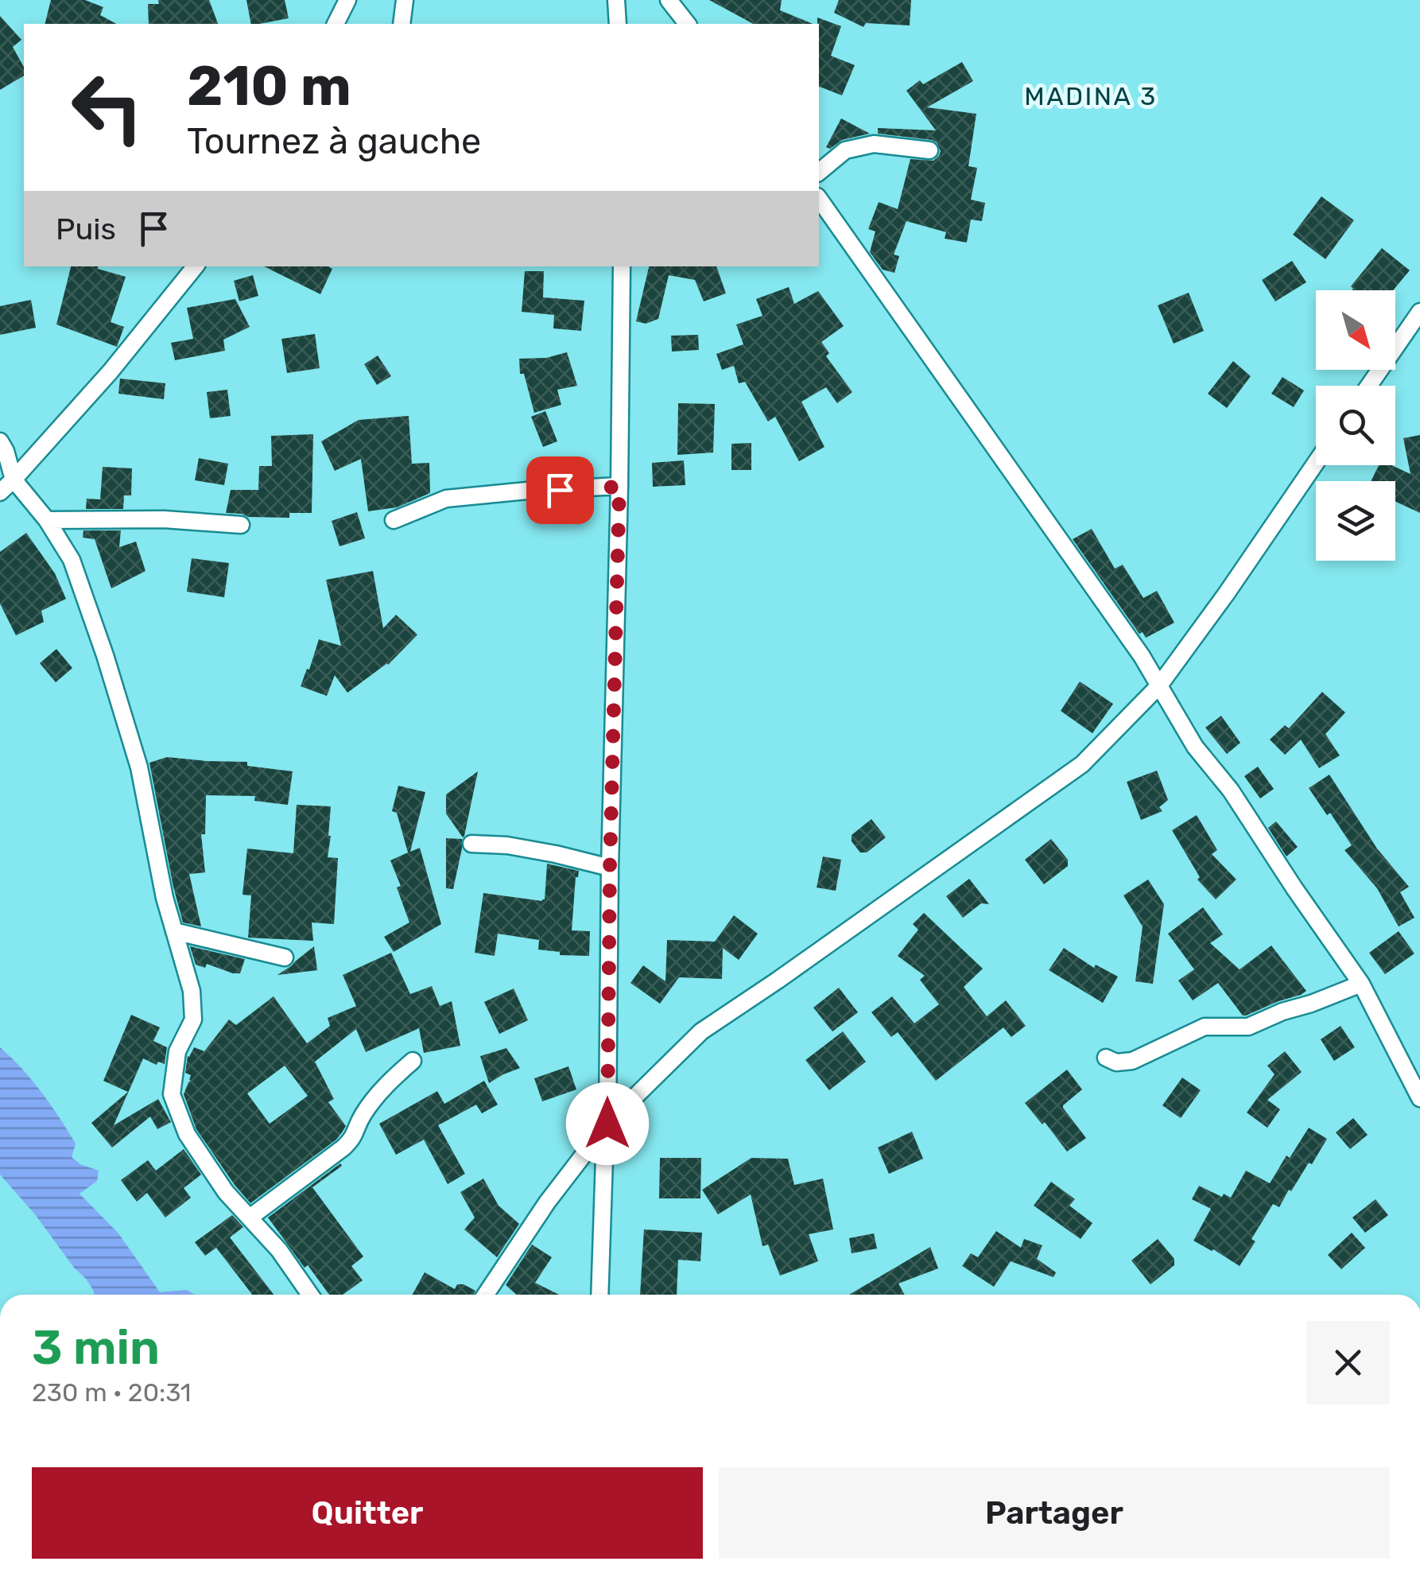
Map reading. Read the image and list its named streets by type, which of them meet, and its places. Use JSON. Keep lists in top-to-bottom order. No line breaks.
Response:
{"districts":["MADINA 3"],"north":"bottom right","page":{"turn":["210 m","Tournez à gauche"],"then":"Puis","heading":["3 min","230 m · 20:31"],"buttons":["Quitter","Partager"]}}
